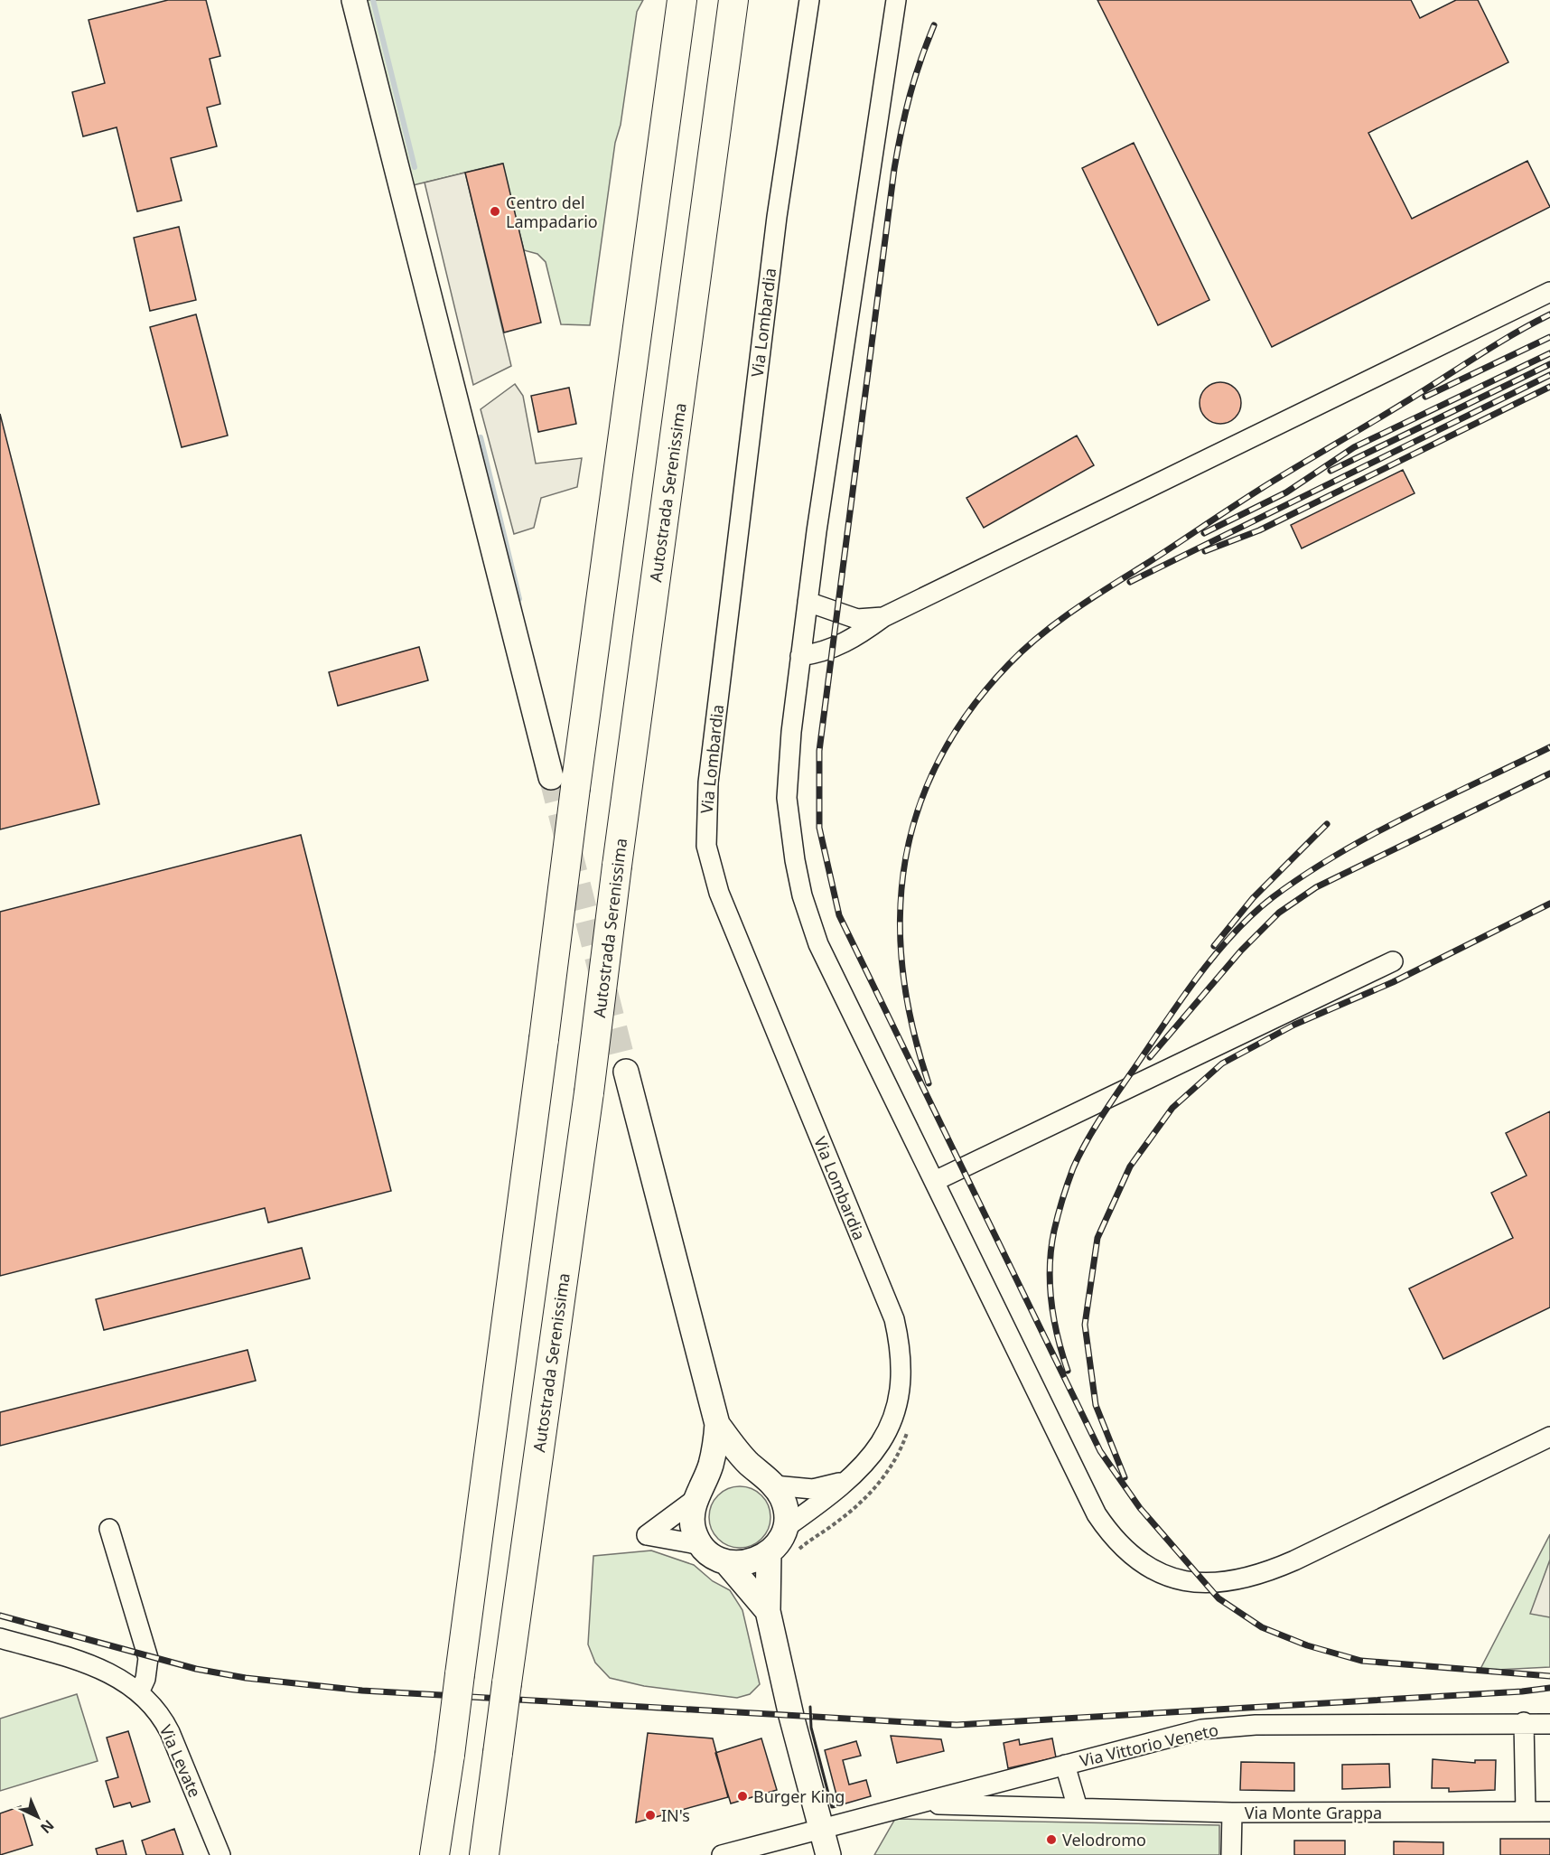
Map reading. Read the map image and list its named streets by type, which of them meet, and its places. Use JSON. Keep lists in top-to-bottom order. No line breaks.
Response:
{"streets":{"highway":["Autostrada Serenissima"],"street":["Via Lombardia","Via Vittorio Veneto","Via Levate","Via Monte Grappa"]},"crossings":[["Via Vittorio Veneto","Via Monte Grappa"]],"places":["Centro del Lampadario","Burger King","IN's","Velodromo"],"north":"bottom right"}
